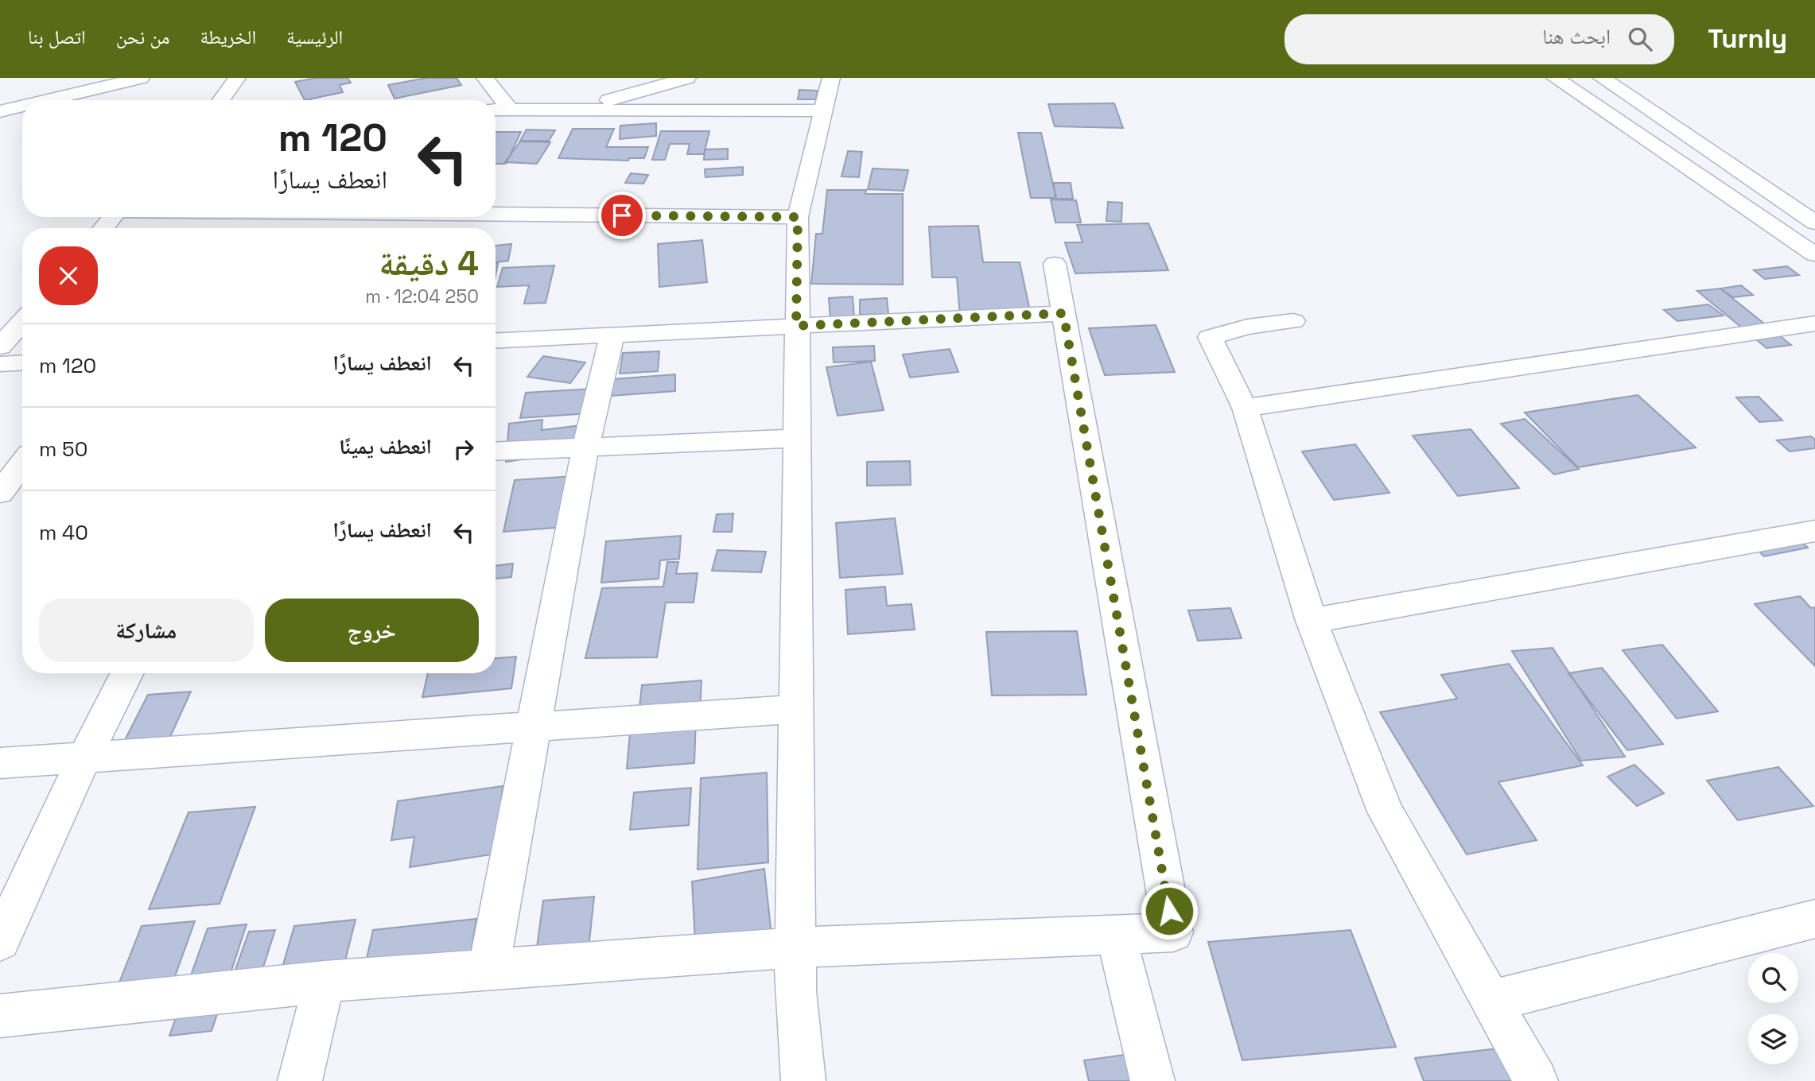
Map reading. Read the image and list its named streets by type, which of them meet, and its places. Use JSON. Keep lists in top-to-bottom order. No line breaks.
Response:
{"page":{"header":"Turnly","search":"ابحث هنا","nav":["الرئيسية","الخريطة","من نحن","اتصل بنا"],"turn":["120 m","انعطف يسارًا"],"heading":["4 دقيقة","250 m · 12:04"],"list":[{"name":"انعطف يسارًا","value":"120 m"},{"name":"انعطف يمينًا","value":"50 m"},{"name":"انعطف يسارًا","value":"40 m"}],"buttons":["خروج","مشاركة"]}}
